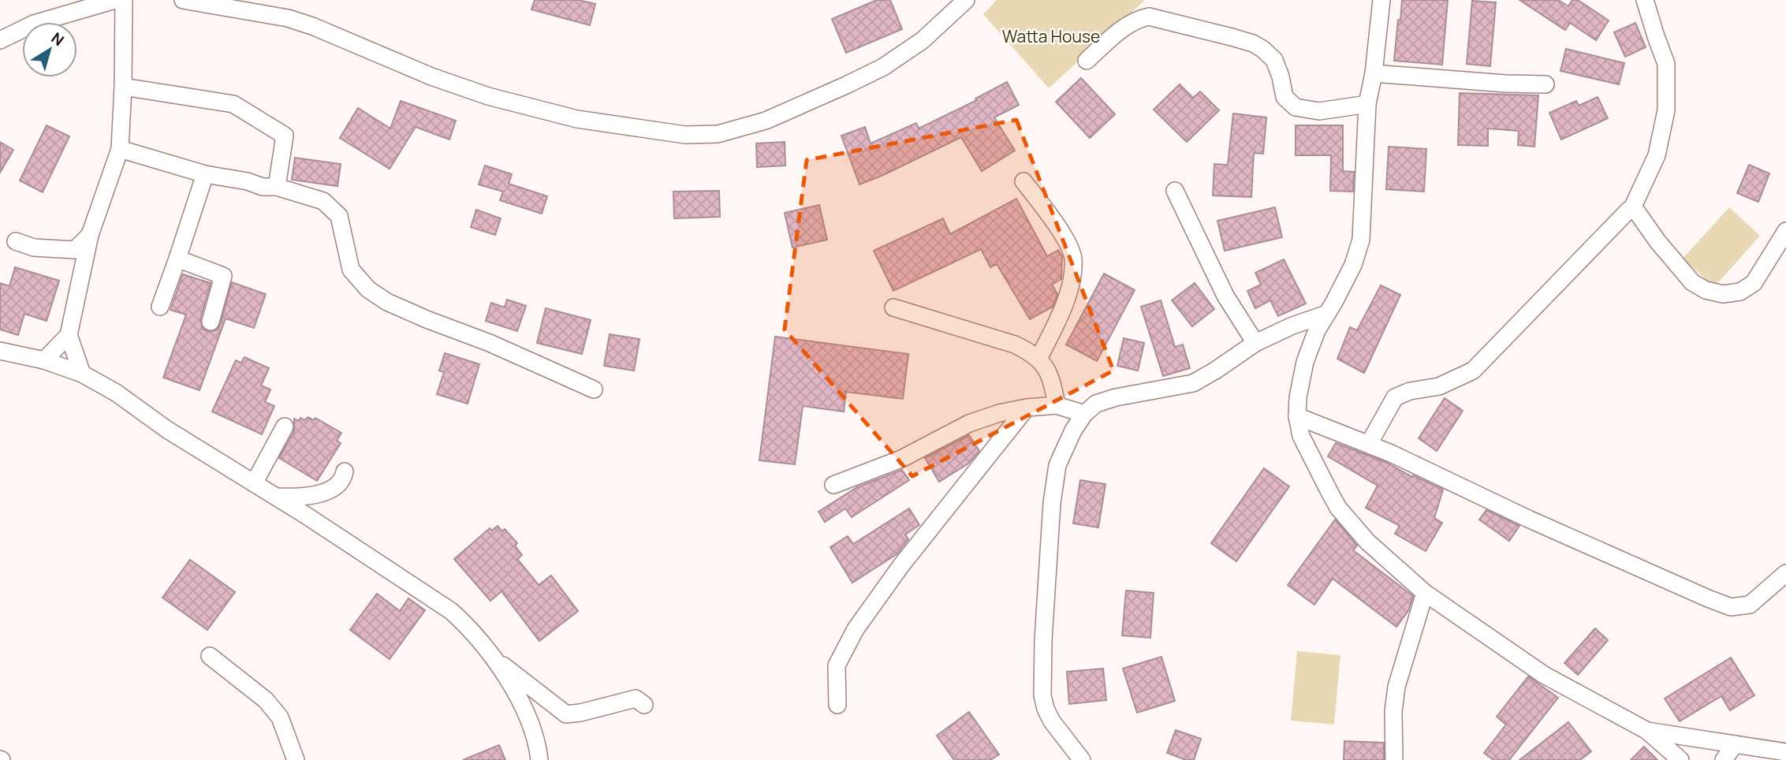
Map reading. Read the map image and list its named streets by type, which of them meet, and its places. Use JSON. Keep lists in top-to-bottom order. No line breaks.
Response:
{"parks":["Watta House"],"north":"top right"}
